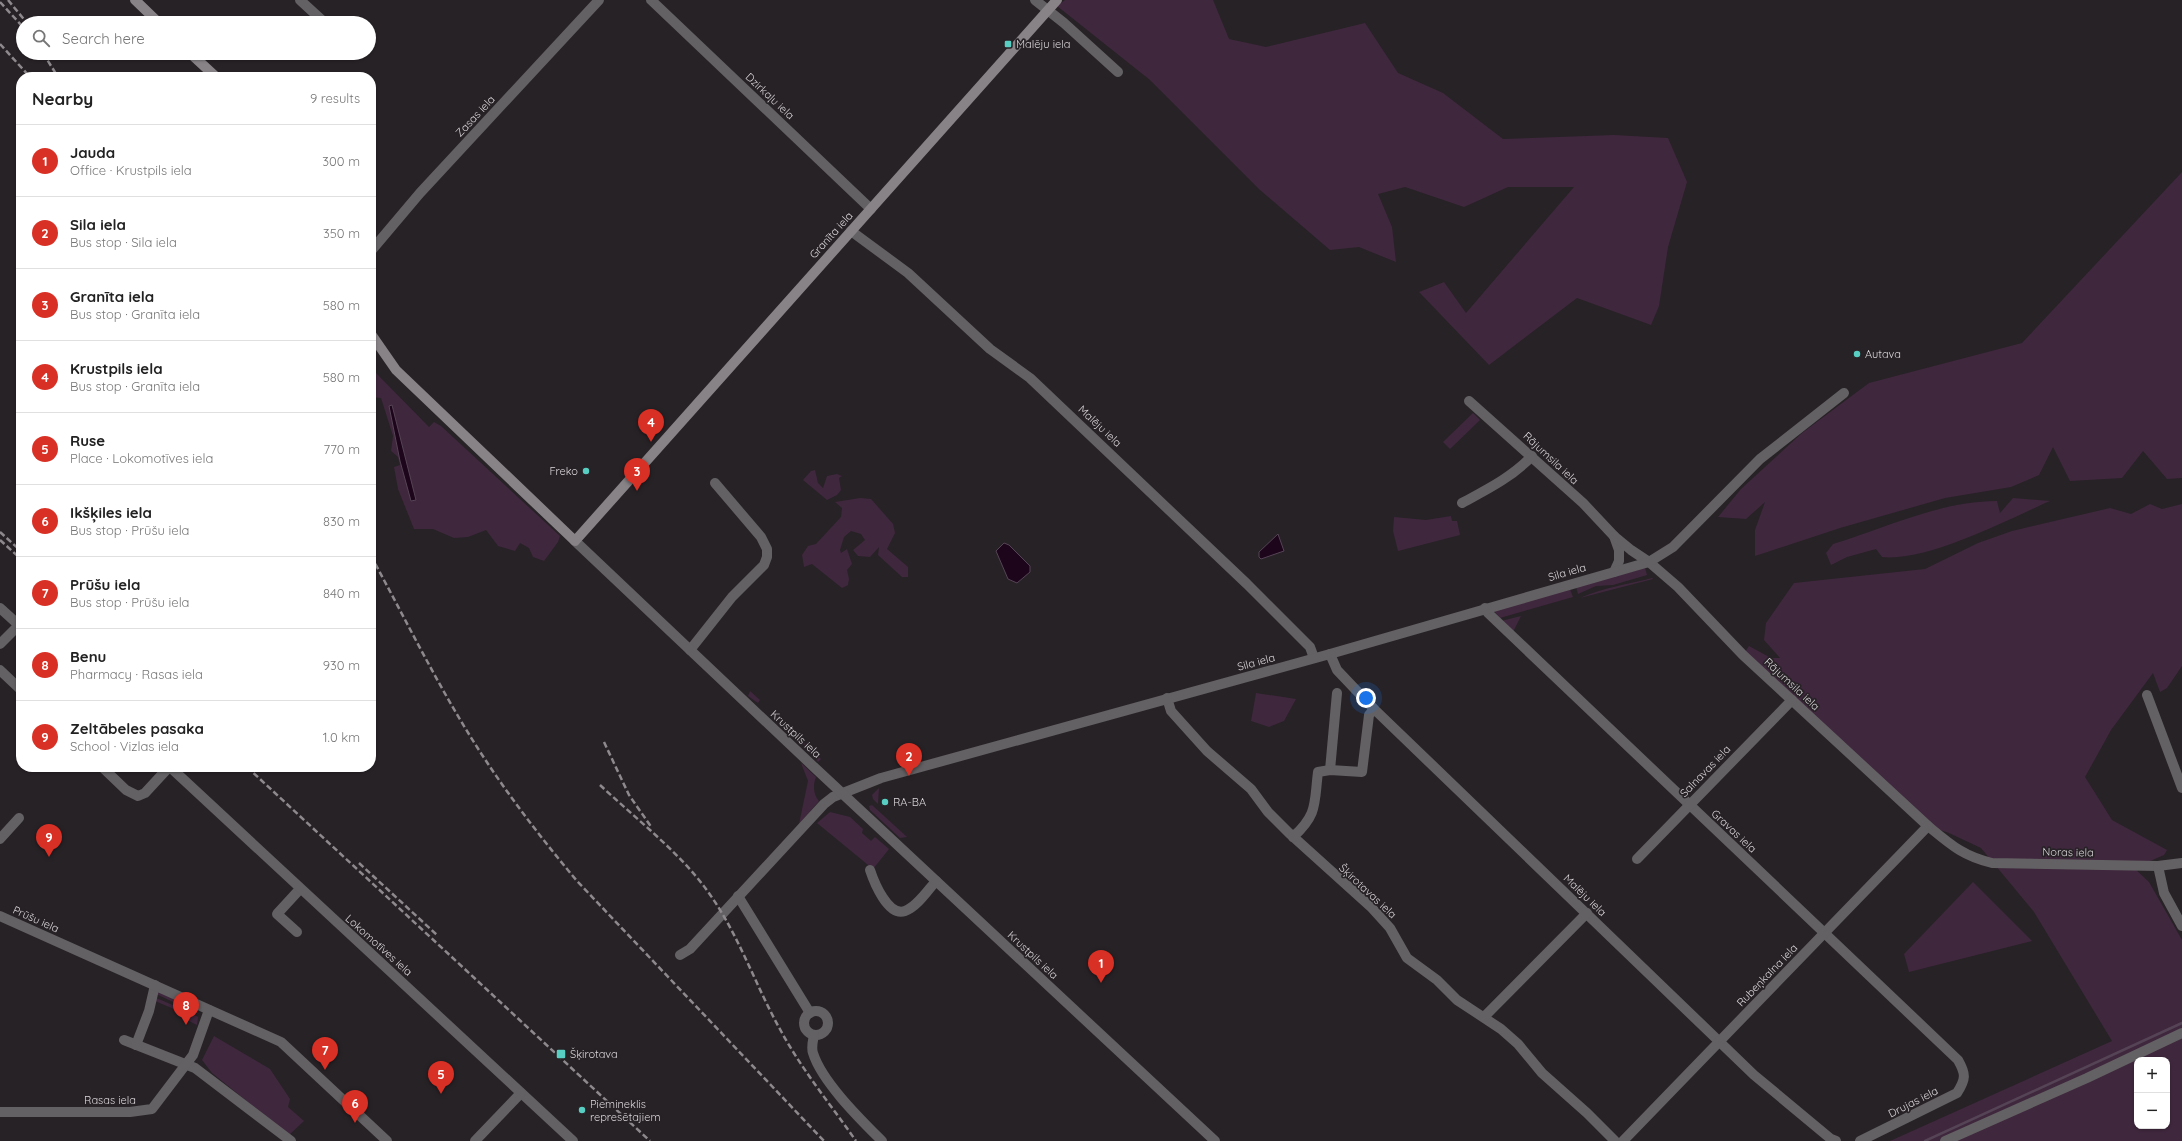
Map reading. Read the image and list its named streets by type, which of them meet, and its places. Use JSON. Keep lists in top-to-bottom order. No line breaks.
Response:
{"streets":{"main road":["Granīta iela","Krustpils iela"],"street":["Dzirkaļu iela","Zasas iela","Malēju iela","Rājumsila iela","Sila iela","Salnavas iela","Gravas iela","Noras iela","Šķirotavas iela","Prūšu iela","Lokomotīves iela","Rubeņkalna iela","Rasas iela","Drujas iela"]},"crossings":[["Dzirkaļu iela","Granīta iela"],["Granīta iela","Malēju iela"],["Granīta iela","Krustpils iela"],["Malēju iela","Sila iela"],["Malēju iela","Rubeņkalna iela"],["Rājumsila iela","Sila iela"],["Rājumsila iela","Salnavas iela"],["Rājumsila iela","Noras iela"],["Rājumsila iela","Rubeņkalna iela"],["Sila iela","Krustpils iela"],["Sila iela","Gravas iela"],["Sila iela","Šķirotavas iela"],["Salnavas iela","Gravas iela"],["Gravas iela","Rubeņkalna iela"],["Gravas iela","Drujas iela"],["Prūšu iela","Rasas iela"]],"places":{"transit":["Malēju iela","Šķirotava"],"other":["Autava","Freko","RA-BA","Piemineklis represētajiem"]},"page":{"search":"Search here","heading":["Nearby","9 results"],"list":[{"mark":"1","name":"Jauda","note":"Office · Krustpils iela","value":"300 m"},{"mark":"2","name":"Sila iela","note":"Bus stop · Sila iela","value":"350 m"},{"mark":"3","name":"Granīta iela","note":"Bus stop · Granīta iela","value":"580 m"},{"mark":"4","name":"Krustpils iela","note":"Bus stop · Granīta iela","value":"580 m"},{"mark":"5","name":"Ruse","note":"Place · Lokomotīves iela","value":"770 m"},{"mark":"6","name":"Ikšķiles iela","note":"Bus stop · Prūšu iela","value":"830 m"},{"mark":"7","name":"Prūšu iela","note":"Bus stop · Prūšu iela","value":"840 m"},{"mark":"8","name":"Benu","note":"Pharmacy · Rasas iela","value":"930 m"},{"mark":"9","name":"Zeltābeles pasaka","note":"School · Vizlas iela","value":"1.0 km"}],"pins":["4","3","2","9","1","8","7","5","6"],"map_buttons":["+","−"]}}
